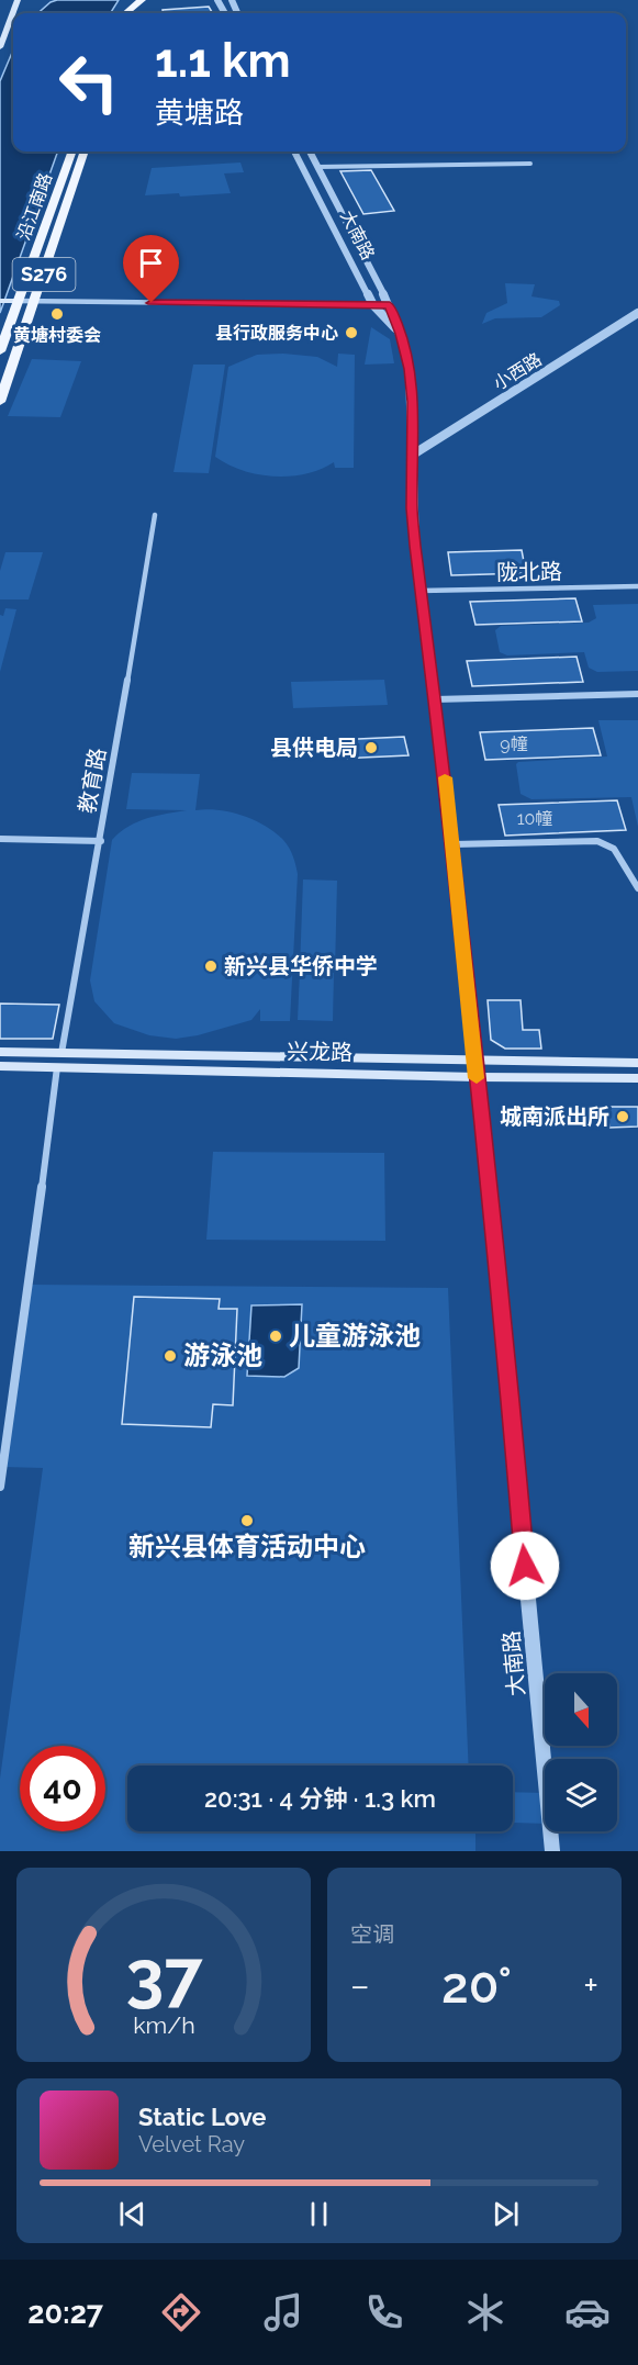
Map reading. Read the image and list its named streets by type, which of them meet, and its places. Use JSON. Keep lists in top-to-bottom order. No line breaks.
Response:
{"streets":{"main road":["沿江南路","S276","兴龙路"],"street":["大南路","小西路","陇北路","教育路"]},"crossings":[["大南路","小西路"],["大南路","陇北路"],["大南路","兴龙路"],["教育路","兴龙路"]],"places":["黄塘村委会","县行政服务中心","县供电局","新兴县华侨中学","城南派出所","儿童游泳池","游泳池","新兴县体育活动中心"],"house_numbers":["9幢","10幢"],"north":"bottom","page":{"turn":["1.1 km","黄塘路"],"limit":"40","trip":"20:31 · 4 分钟 · 1.3 km","tile":"空调","heat":["−","20°","+"],"song":["Static Love","Velvet Ray"],"tabs":"20:27","gauge":["37","km/h"]}}
